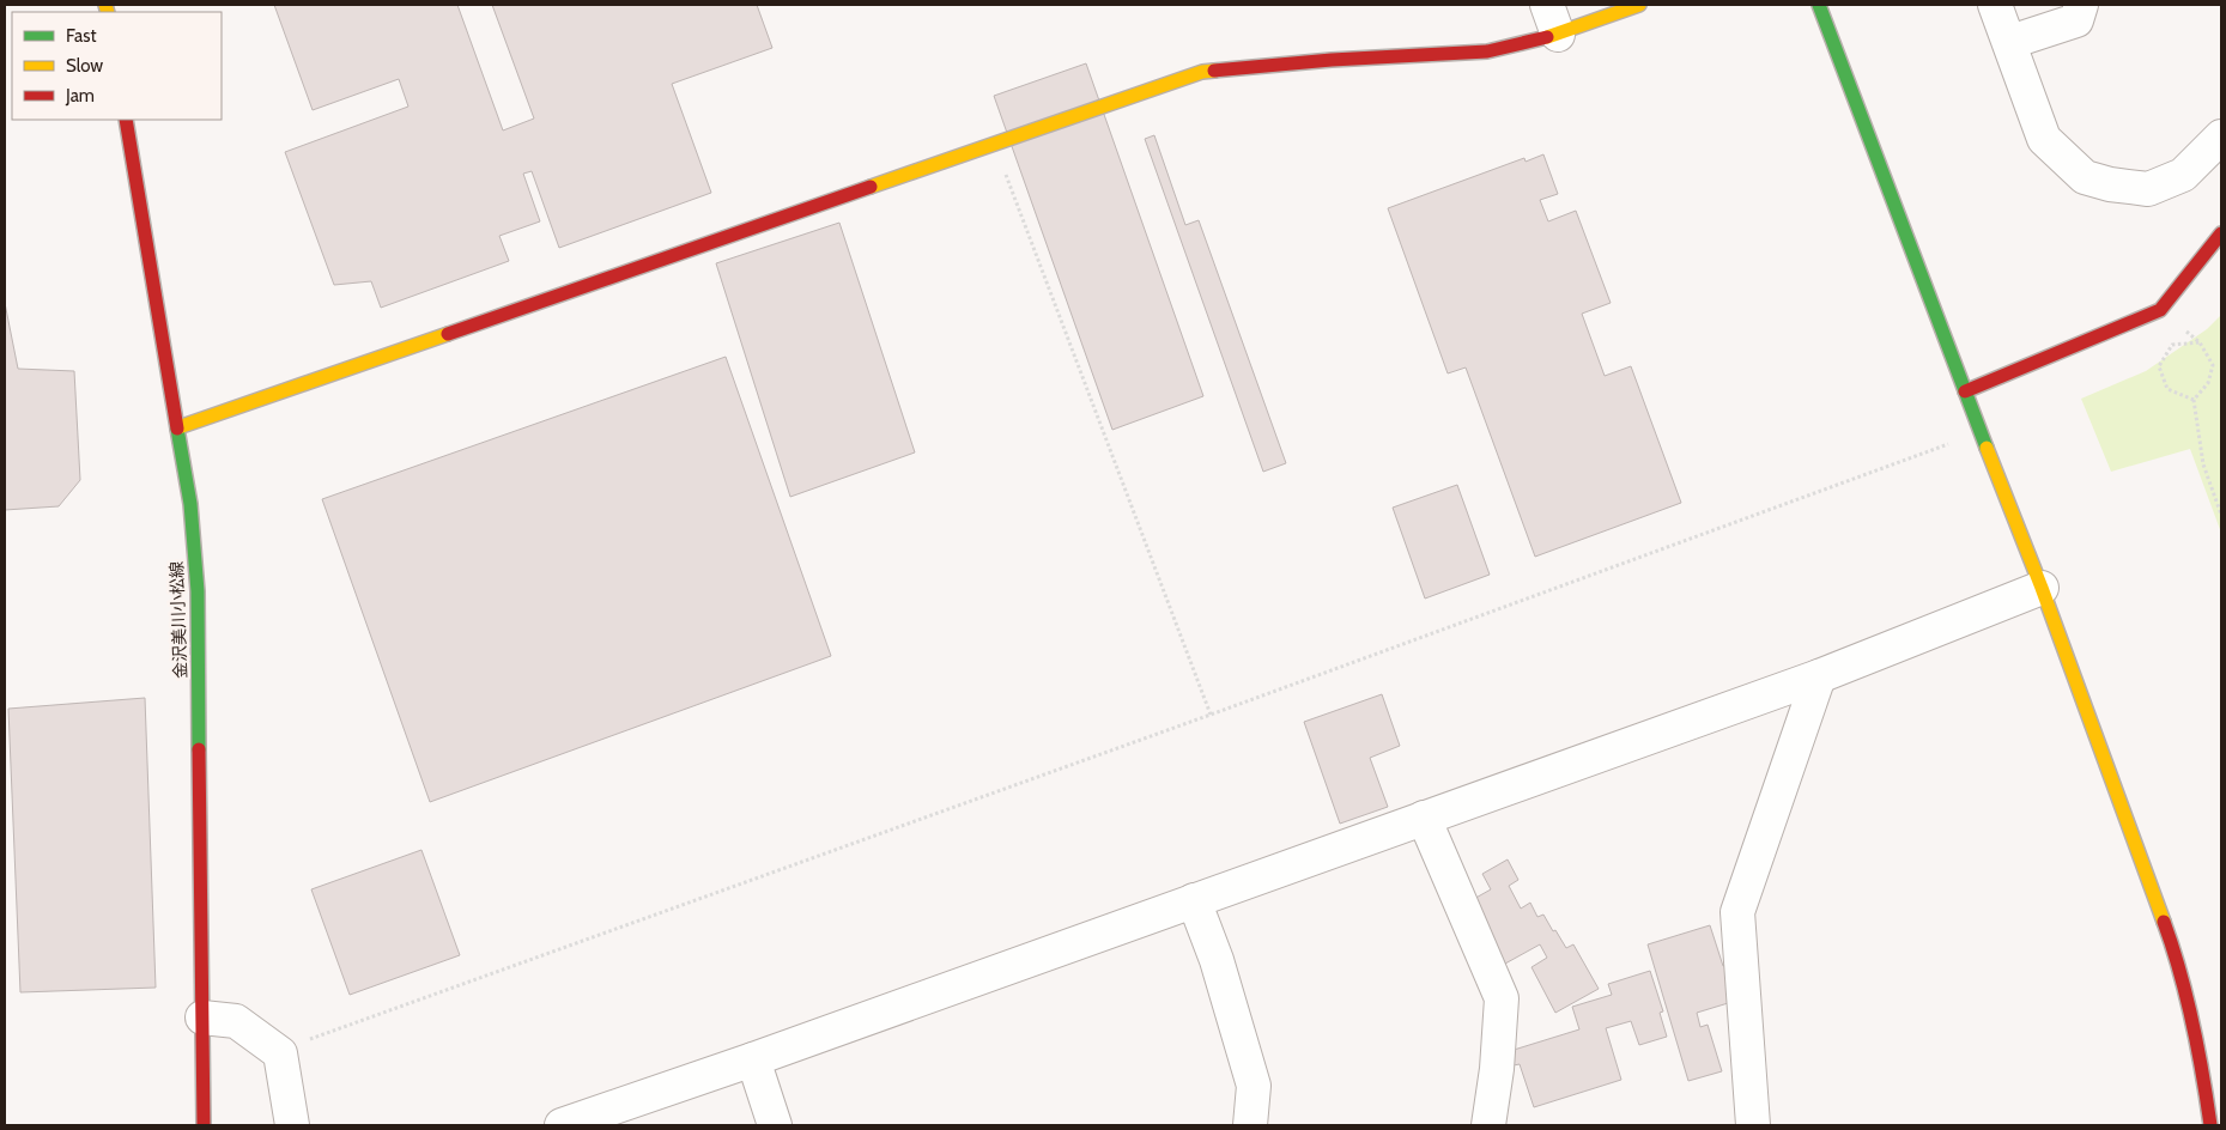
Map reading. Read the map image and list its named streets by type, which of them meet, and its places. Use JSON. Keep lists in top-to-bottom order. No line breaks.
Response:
{"streets":{"street":["金沢美川小松線"]},"legend":["Fast","Slow","Jam"]}
